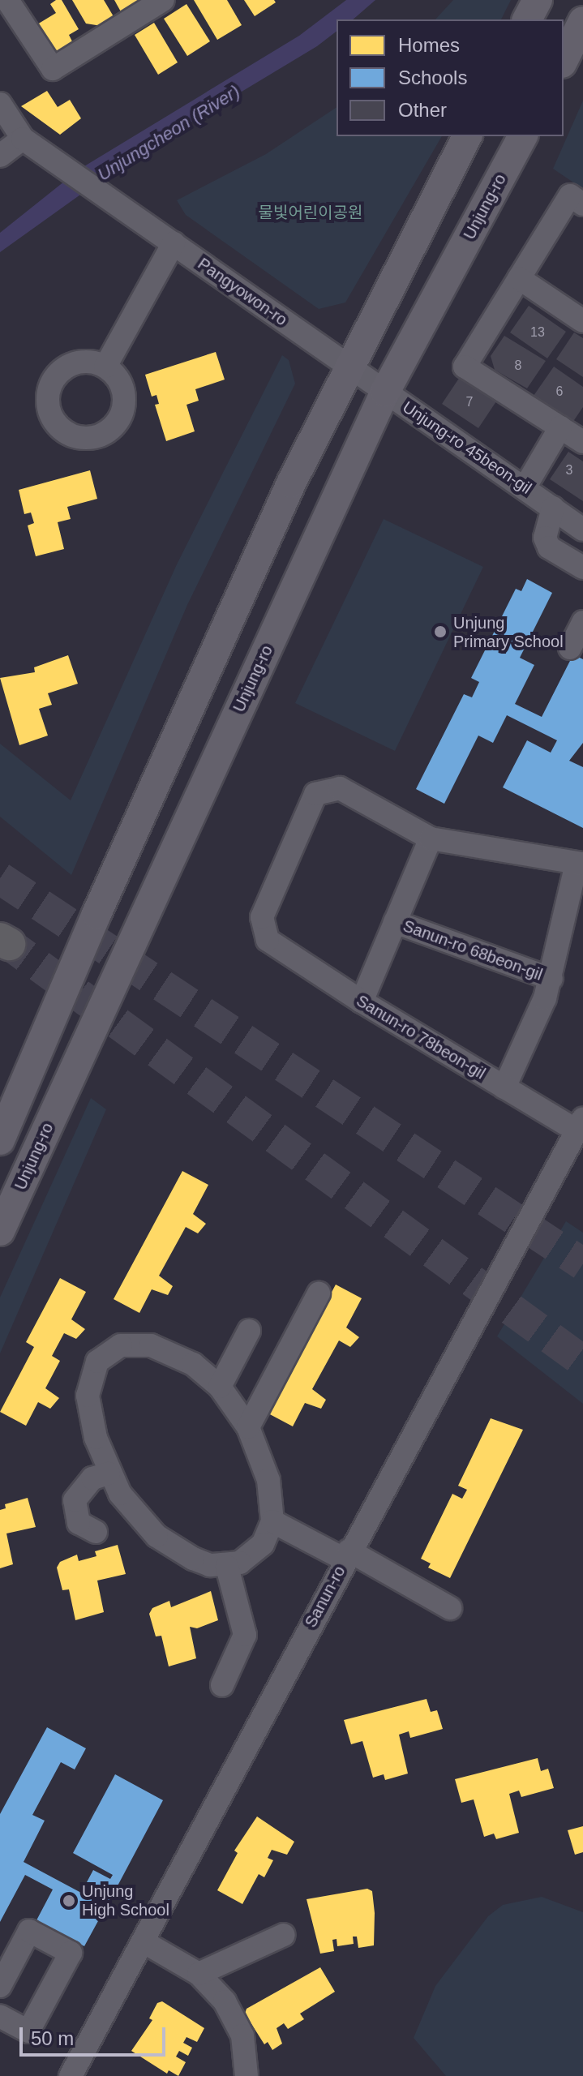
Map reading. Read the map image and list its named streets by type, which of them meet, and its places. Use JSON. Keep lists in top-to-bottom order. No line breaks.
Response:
{"streets":{"main road":["Unjung-ro"],"street":["Pangyowon-ro","Unjung-ro 45beon-gil","Sanun-ro 68beon-gil","Sanun-ro 78beon-gil","Sanun-ro"]},"crossings":[["Unjung-ro","Unjung-ro 45beon-gil"],["Pangyowon-ro","Unjung-ro 45beon-gil"],["Sanun-ro 68beon-gil","Sanun-ro 78beon-gil"],["Sanun-ro 78beon-gil","Sanun-ro"]],"water":["Unjungcheon (River)"],"parks":["물빛어린이공원"],"places":["Unjung Primary School","Unjung High School"],"house_numbers":["13","8","6","7","3"],"legend":["Homes","Schools","Other"],"scale_bar":"50 m"}
